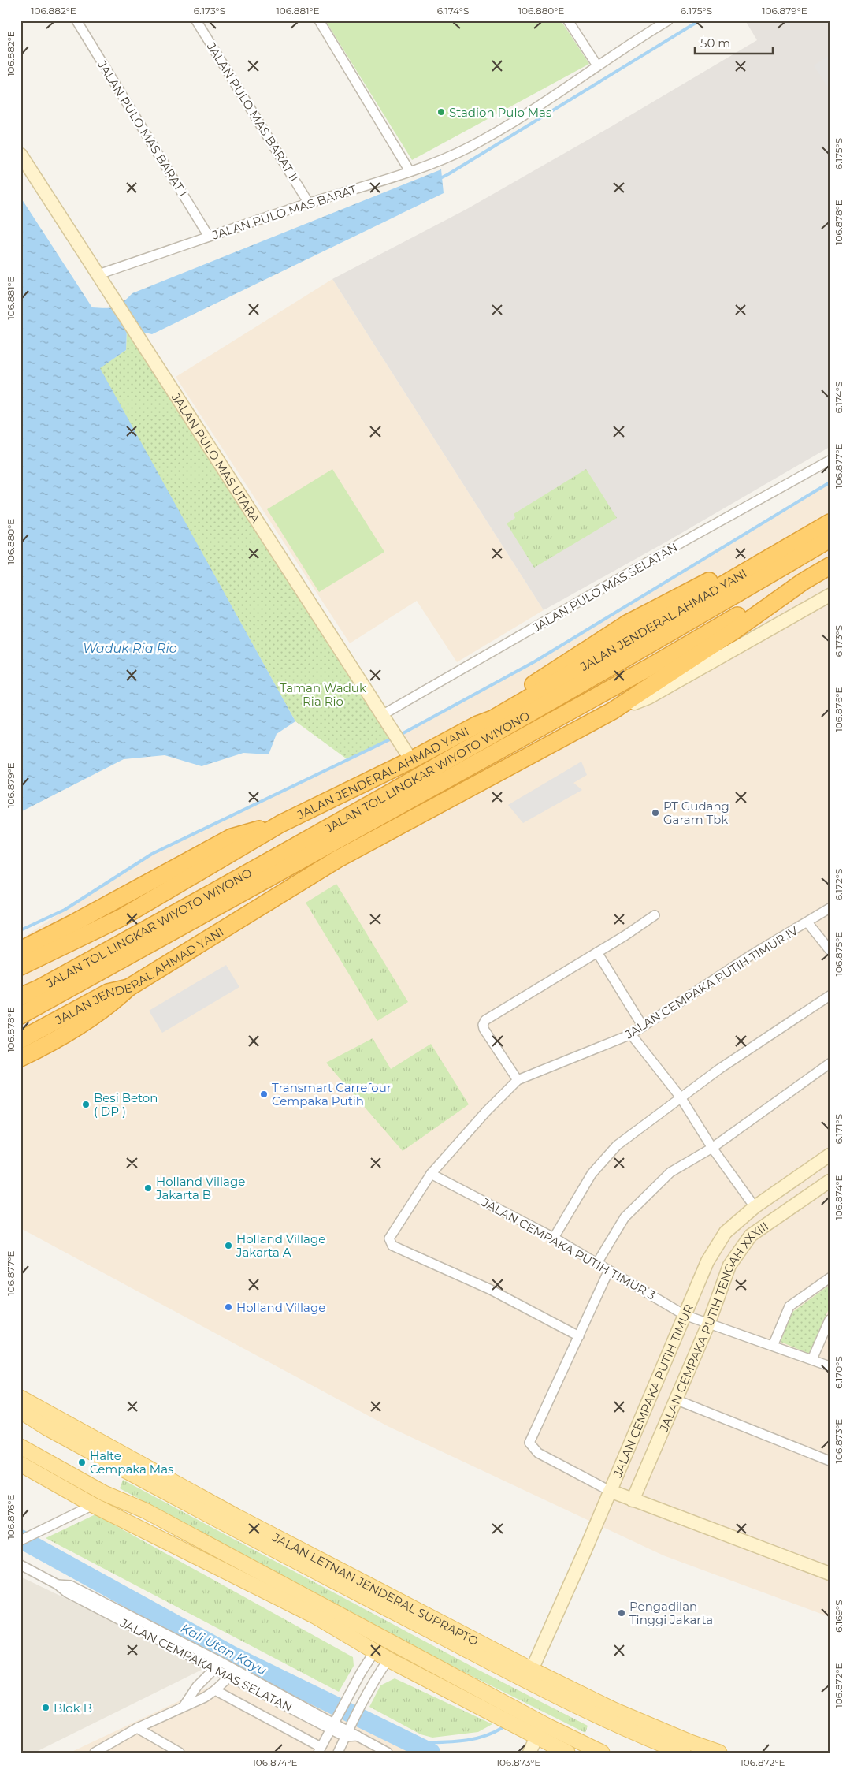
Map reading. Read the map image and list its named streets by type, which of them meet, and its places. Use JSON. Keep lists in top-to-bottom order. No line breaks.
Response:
{"streets":{"highway":["JALAN JENDERAL AHMAD YANI","JALAN TOL LINGKAR WIYOTO WIYONO"],"main road":["JALAN LETNAN JENDERAL SUPRAPTO"],"street":["JALAN PULO MAS BARAT II","JALAN PULO MAS BARAT I","JALAN PULO MAS BARAT","JALAN PULO MAS UTARA","JALAN PULO MAS SELATAN","JALAN CEMPAKA PUTIH TIMUR IV","JALAN CEMPAKA PUTIH TIMUR 3","JALAN CEMPAKA PUTIH TENGAH XXXIII","JALAN CEMPAKA PUTIH TIMUR","JALAN CEMPAKA MAS SELATAN"]},"crossings":[["JALAN PULO MAS BARAT II","JALAN PULO MAS BARAT"],["JALAN PULO MAS BARAT I","JALAN PULO MAS BARAT"],["JALAN PULO MAS BARAT","JALAN PULO MAS UTARA"],["JALAN PULO MAS UTARA","JALAN PULO MAS SELATAN"],["JALAN PULO MAS UTARA","JALAN JENDERAL AHMAD YANI"],["JALAN CEMPAKA PUTIH TIMUR IV","JALAN CEMPAKA PUTIH TIMUR 3"],["JALAN CEMPAKA PUTIH TIMUR 3","JALAN CEMPAKA PUTIH TENGAH XXXIII"],["JALAN CEMPAKA PUTIH TIMUR 3","JALAN CEMPAKA PUTIH TIMUR"],["JALAN CEMPAKA PUTIH TENGAH XXXIII","JALAN CEMPAKA PUTIH TIMUR"],["JALAN CEMPAKA PUTIH TIMUR","JALAN LETNAN JENDERAL SUPRAPTO"]],"water":["Waduk Ria Rio","Kali Utan Kayu"],"parks":["Taman Waduk Ria Rio"],"places":["Stadion Pulo Mas","PT Gudang Garam Tbk","Transmart Carrefour Cempaka Putih","Besi Beton ( DP )","Holland Village Jakarta B","Holland Village Jakarta A","Holland Village","Halte Cempaka Mas","Pengadilan Tinggi Jakarta","Blok B"],"scale_bar":"50 m","coordinates":["106.882°E","6.173°S","106.881°E","6.174°S","106.880°E","6.175°S","106.879°E","106.878°E","106.877°E","106.876°E","6.172°S","106.875°E","6.171°S","106.874°E","6.170°S","106.873°E","6.169°S","106.872°E"]}
